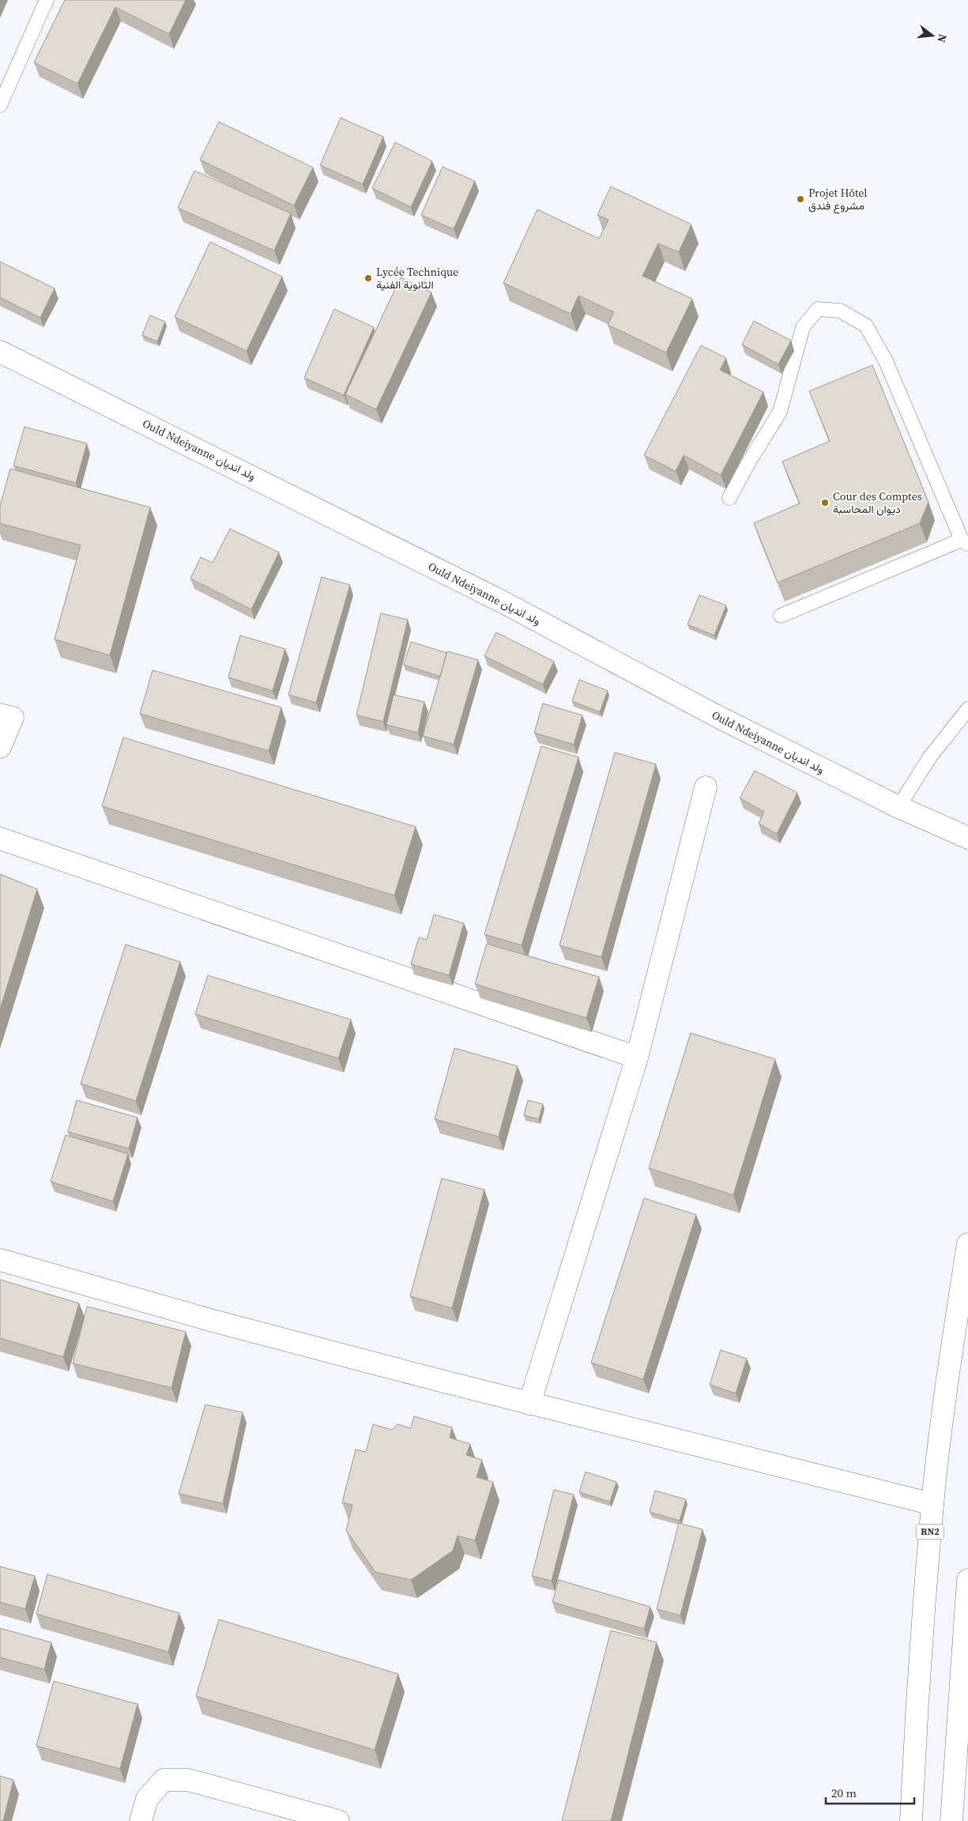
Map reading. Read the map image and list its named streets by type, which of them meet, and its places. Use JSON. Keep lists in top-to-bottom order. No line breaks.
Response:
{"streets":{"main road":["Ould Ndeiyanne ولد انديان","RN2"]},"places":["Projet Hôtel مشروع فندق","Lycée Technique الثانوية الفنية","Cour des Comptes ديوان المحاسبة"],"scale_bar":"20 m","north":"right"}
